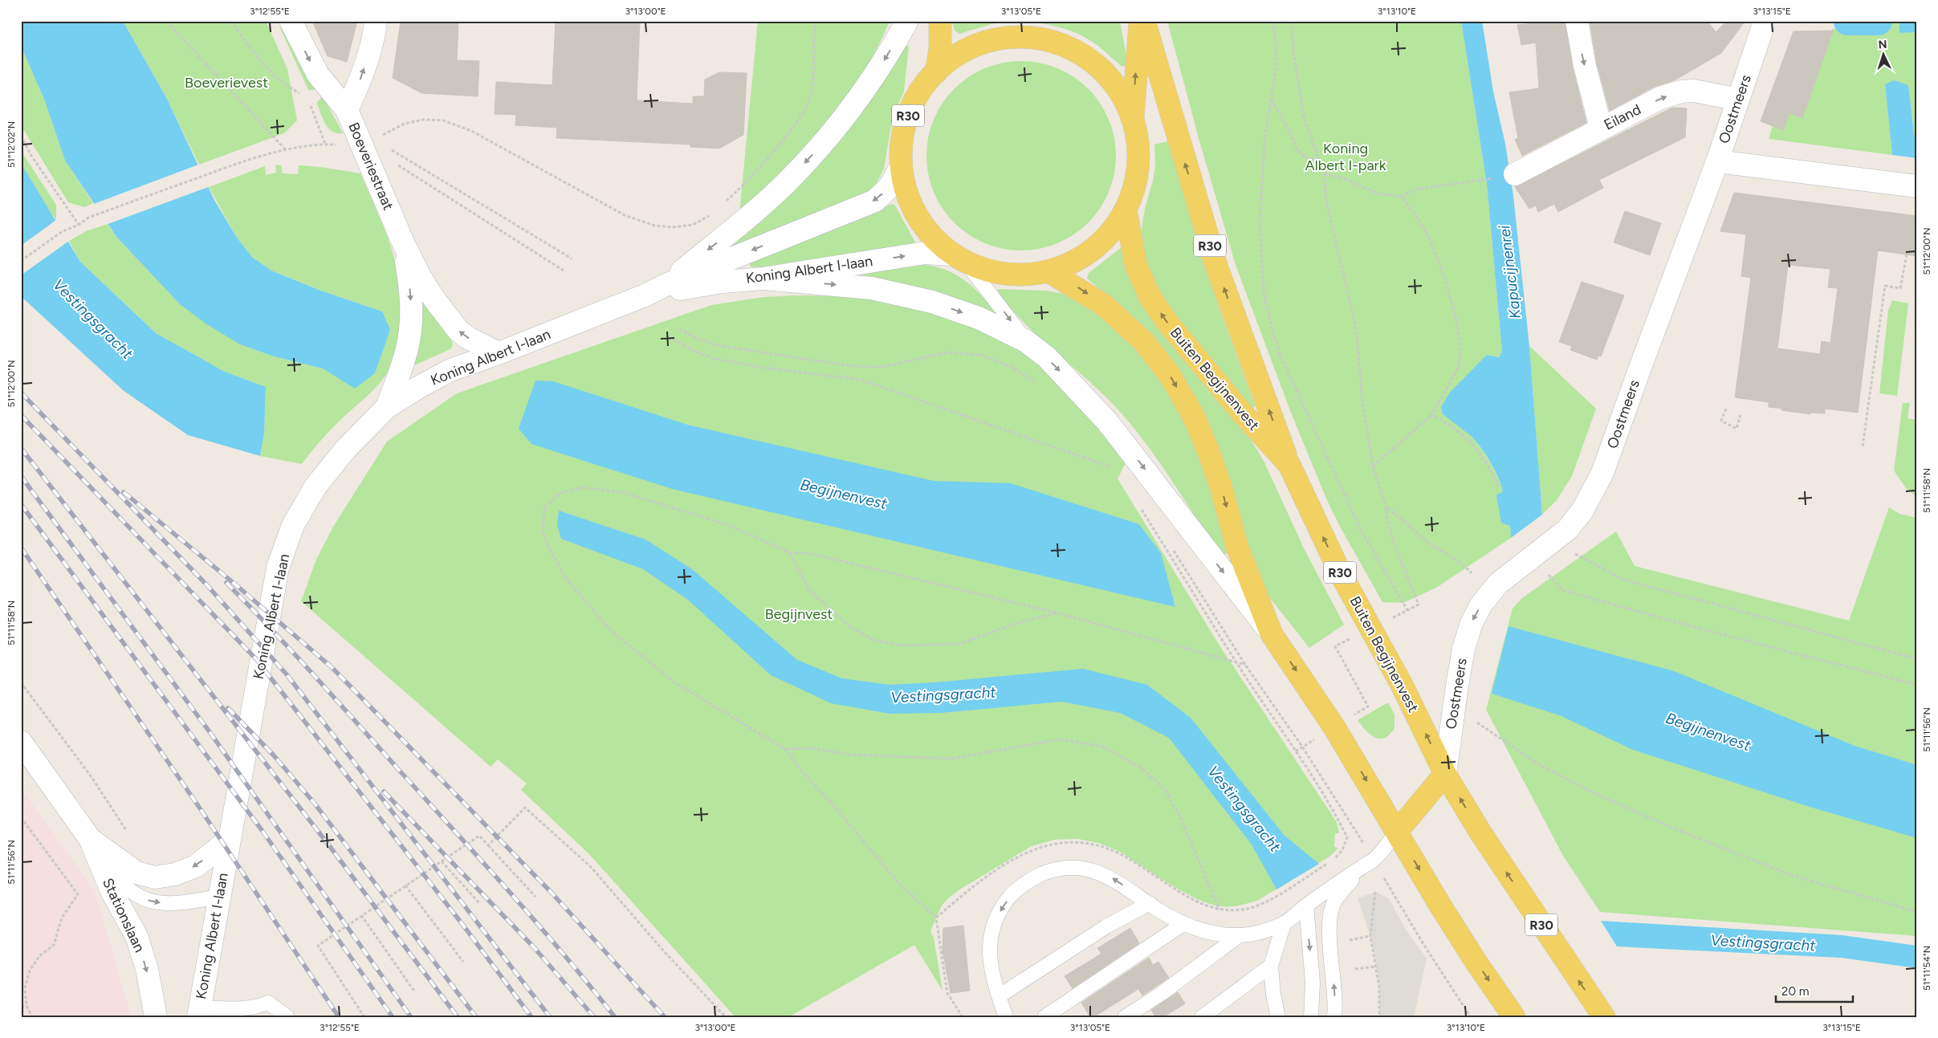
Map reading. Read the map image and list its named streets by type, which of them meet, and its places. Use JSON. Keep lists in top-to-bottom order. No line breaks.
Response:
{"streets":{"main road":["R30","Buiten Begijnenvest"],"street":["Oostmeers","Eiland","Boeveriestraat","Koning Albert I-laan","Stationslaan"]},"crossings":[["Oostmeers","Eiland"],["Oostmeers","Buiten Begijnenvest"],["R30","Koning Albert I-laan"],["R30","Buiten Begijnenvest"],["Boeveriestraat","Koning Albert I-laan"],["Koning Albert I-laan","Stationslaan"]],"one_way":["Eiland"],"water":["Kapucijnenrei","Vestingsgracht","Begijnenvest"],"parks":["Boeverievest","Koning Albert I-park","Begijnvest"],"scale_bar":"20 m","north":"top","coordinates":["3°12'55\"E","3°13'00\"E","3°13'05\"E","3°13'10\"E","3°13'15\"E","51°12'02\"N","51°12'00\"N","51°11'58\"N","51°11'56\"N","51°11'54\"N"]}
